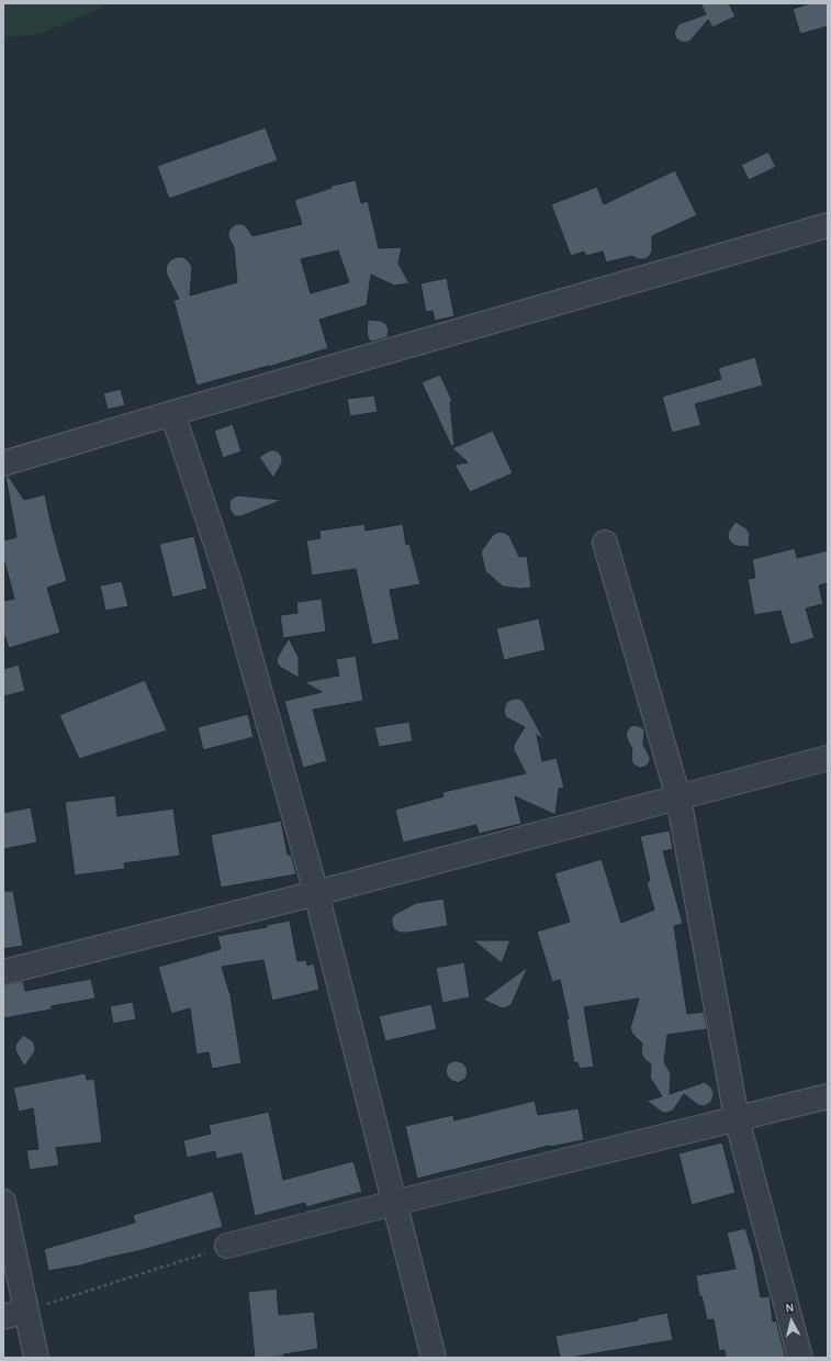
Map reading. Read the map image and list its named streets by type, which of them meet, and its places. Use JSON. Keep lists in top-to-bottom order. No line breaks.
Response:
{"north":"top"}
